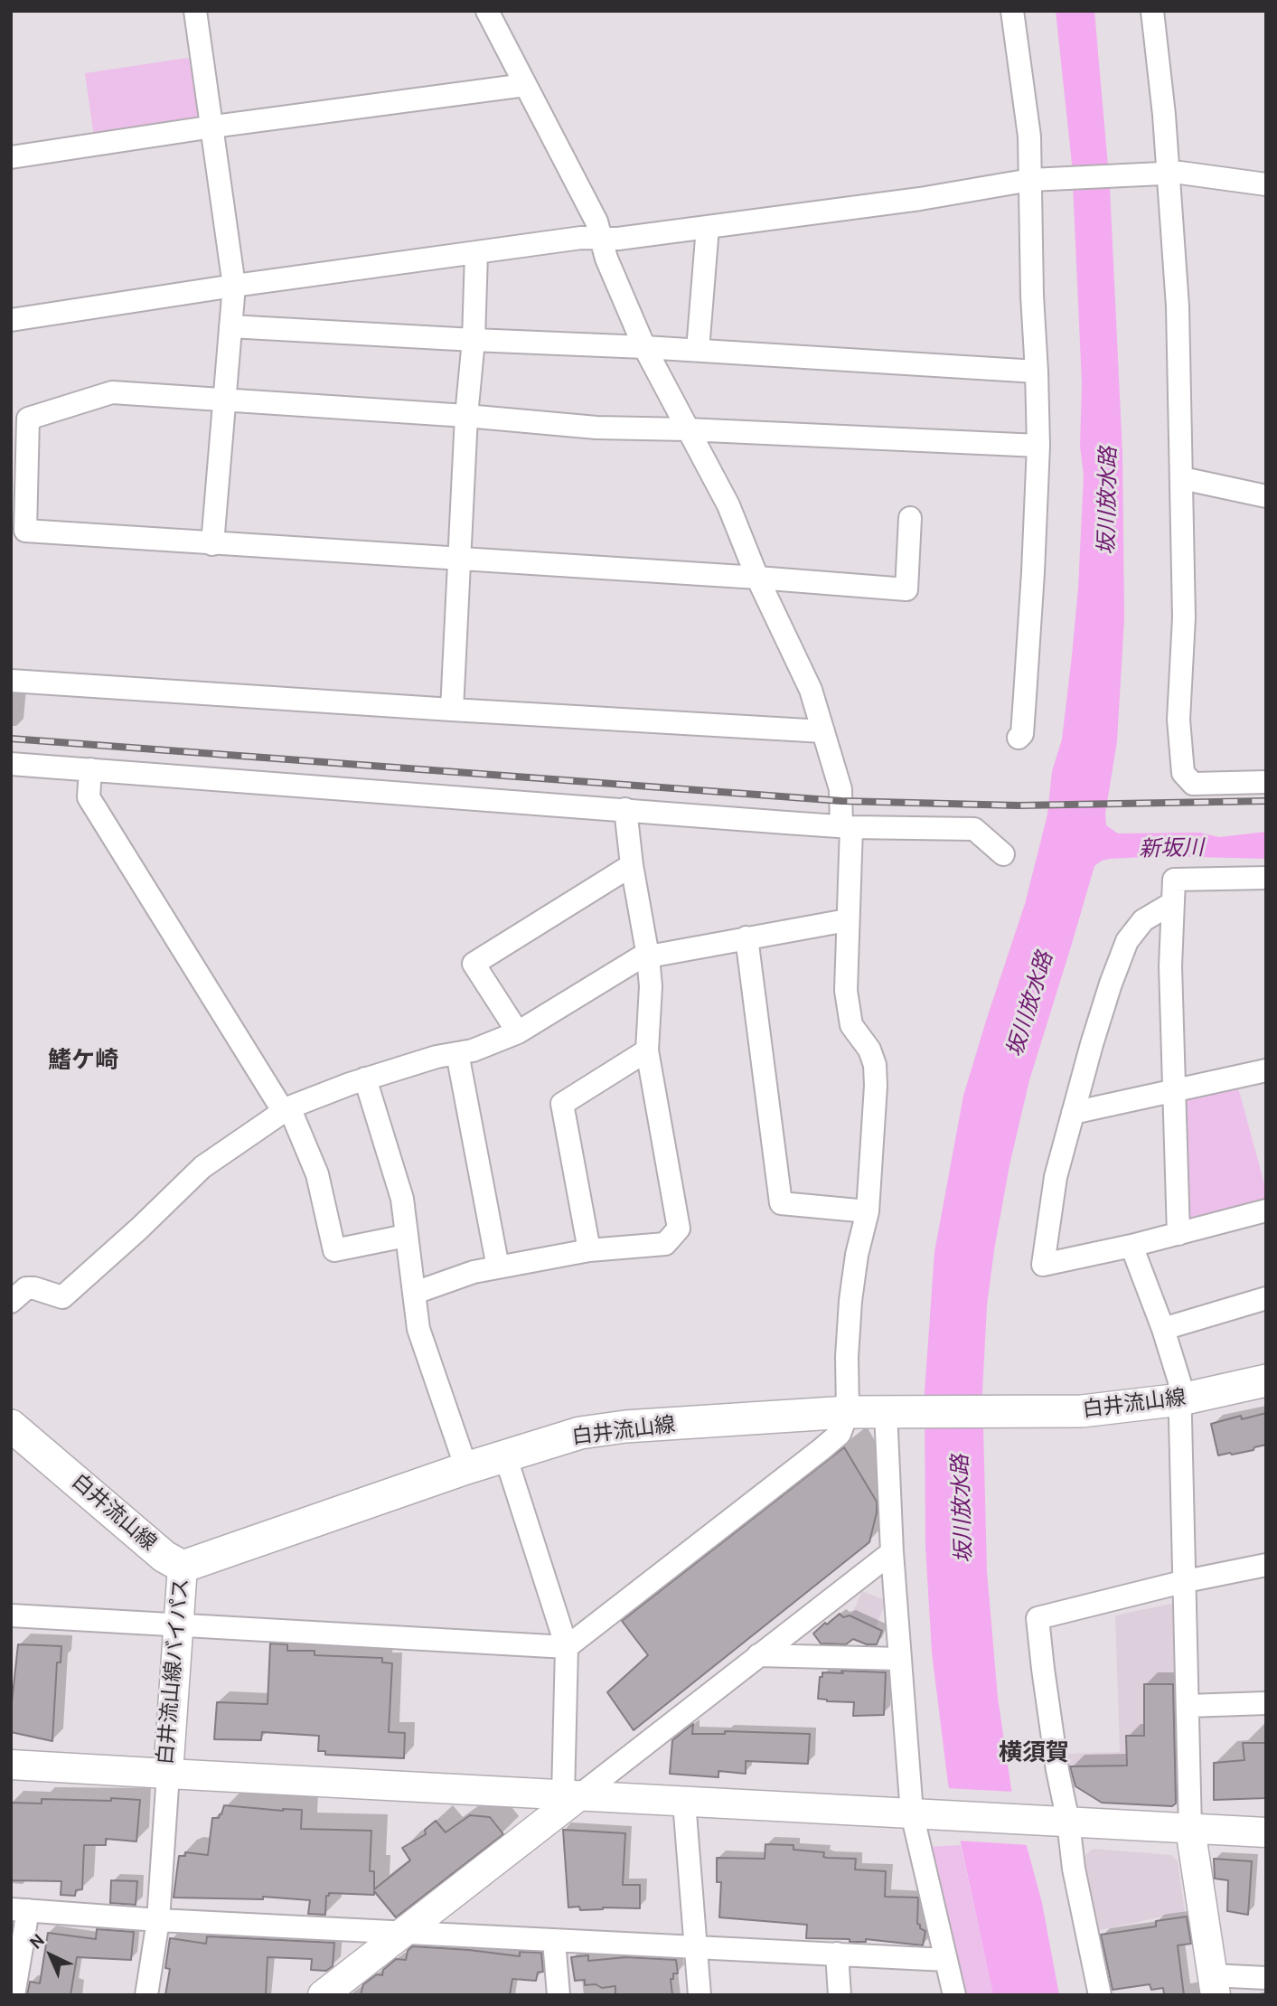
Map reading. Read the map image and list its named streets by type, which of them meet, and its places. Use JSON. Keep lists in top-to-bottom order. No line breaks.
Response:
{"streets":{"main road":["白井流山線"],"street":["白井流山線バイパス"]},"crossings":[["白井流山線","白井流山線バイパス"]],"districts":["鰭ケ崎","横須賀"],"water":["坂川放水路","新坂川"],"north":"top left"}
